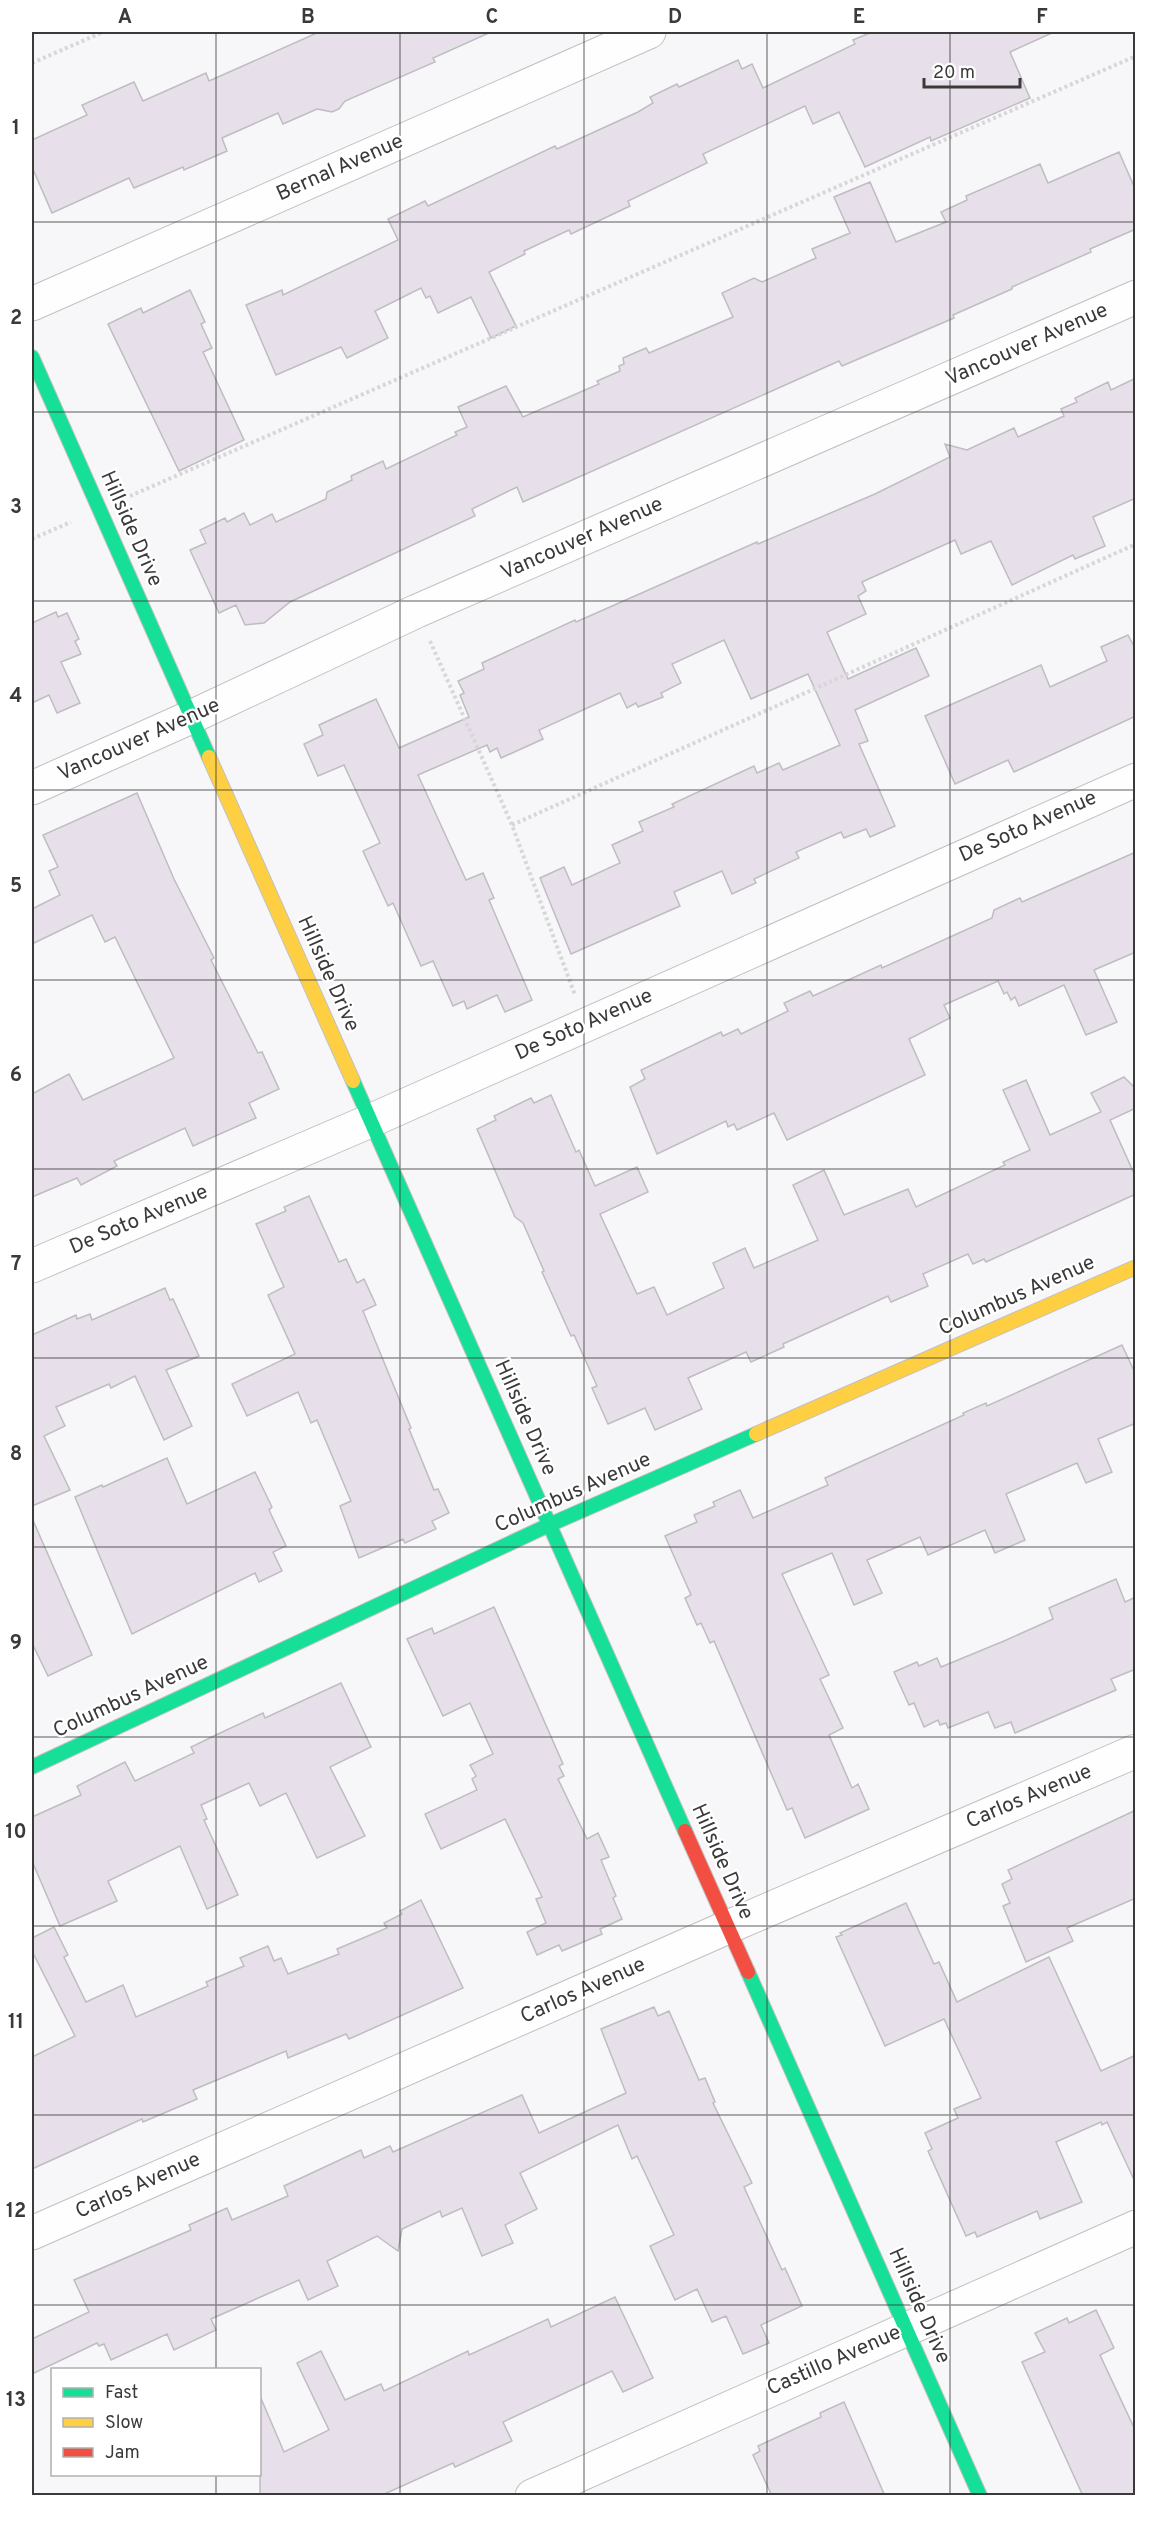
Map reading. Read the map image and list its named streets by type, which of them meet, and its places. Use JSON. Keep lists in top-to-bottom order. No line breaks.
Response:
{"streets":{"main road":["Hillside Drive","Columbus Avenue"],"street":["Bernal Avenue","Vancouver Avenue","De Soto Avenue","Carlos Avenue","Castillo Avenue"]},"crossings":[["Vancouver Avenue","Hillside Drive"],["Hillside Drive","De Soto Avenue"],["Hillside Drive","Columbus Avenue"],["Hillside Drive","Carlos Avenue"],["Hillside Drive","Castillo Avenue"]],"legend":["Fast","Slow","Jam"],"scale_bar":"20 m","grid":{"columns":["A","B","C","D","E","F"],"rows":["1","2","3","4","5","6","7","8","9","10","11","12","13"]}}
